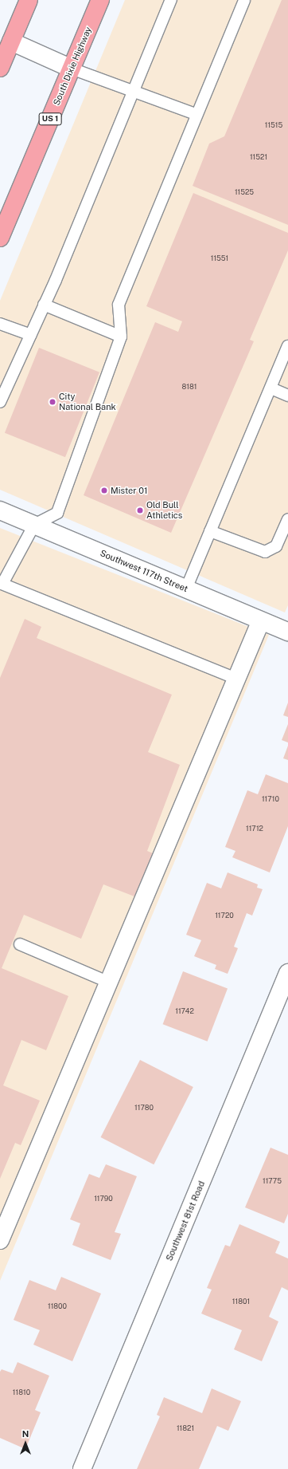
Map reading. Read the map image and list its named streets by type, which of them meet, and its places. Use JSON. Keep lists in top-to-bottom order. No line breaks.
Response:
{"streets":{"highway":["South Dixie Highway","US 1"],"street":["Southwest 117th Street","Southwest 81st Road"]},"places":["City National Bank","Mister 01","Old Bull Athletics"],"house_numbers":["11515","11521","11525","11551","8181","11710","11712","11720","11742","11780","11775","11790","11801","11800","11810","11821"],"north":"top"}
